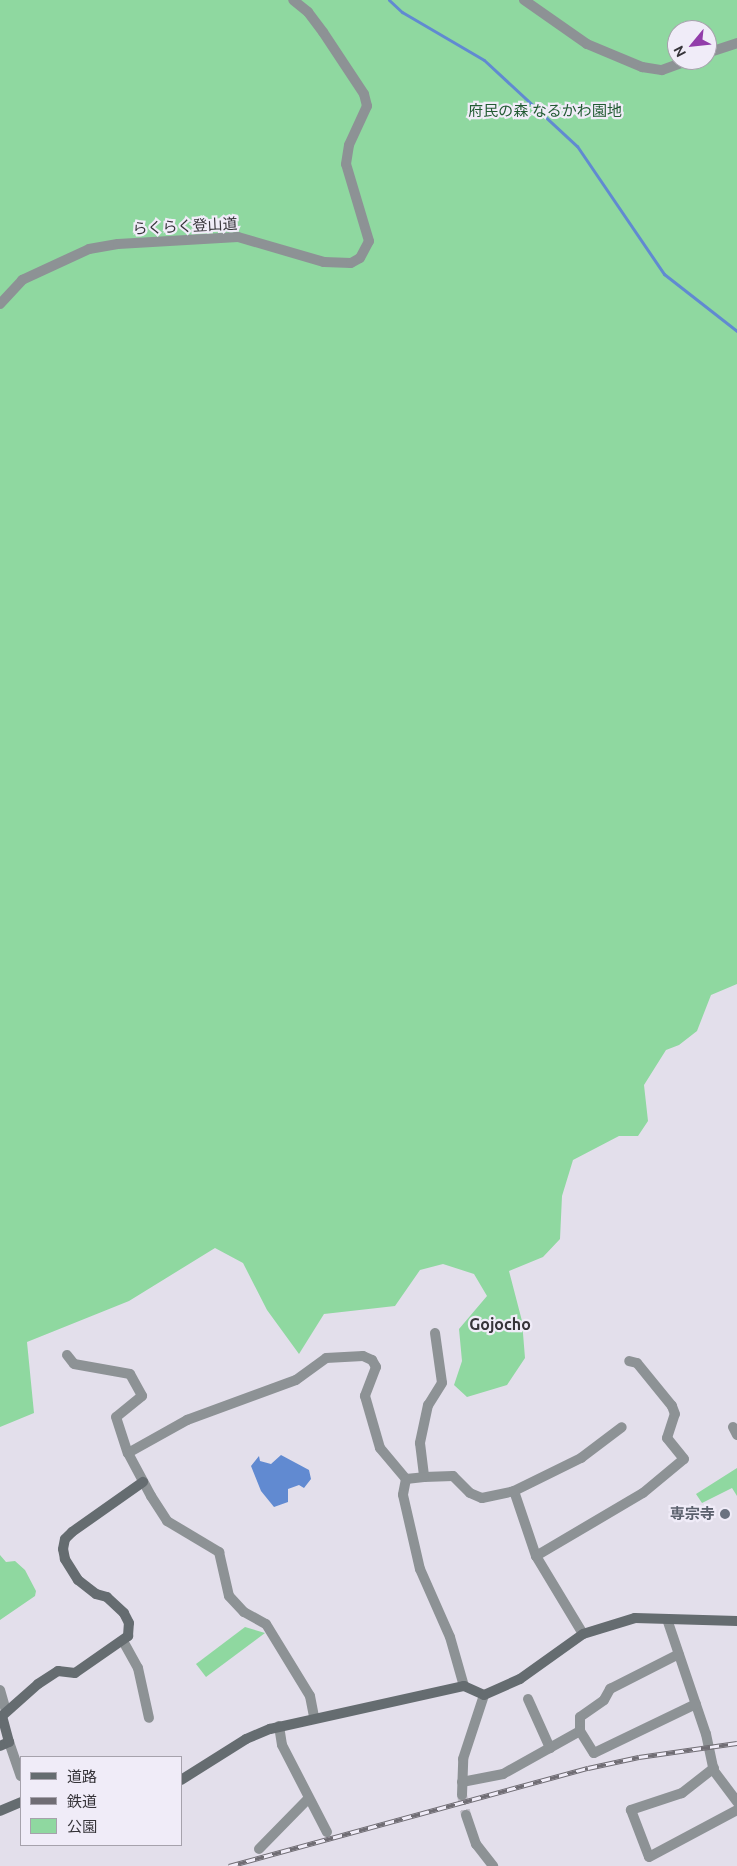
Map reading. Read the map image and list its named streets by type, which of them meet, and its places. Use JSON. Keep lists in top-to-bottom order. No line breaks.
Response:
{"streets":{"street":["らくらく登山道"]},"districts":["Gojocho"],"parks":["府民の森 なるかわ園地"],"places":["専宗寺"],"legend":["道路","鉄道","公園"],"north":"bottom left"}
